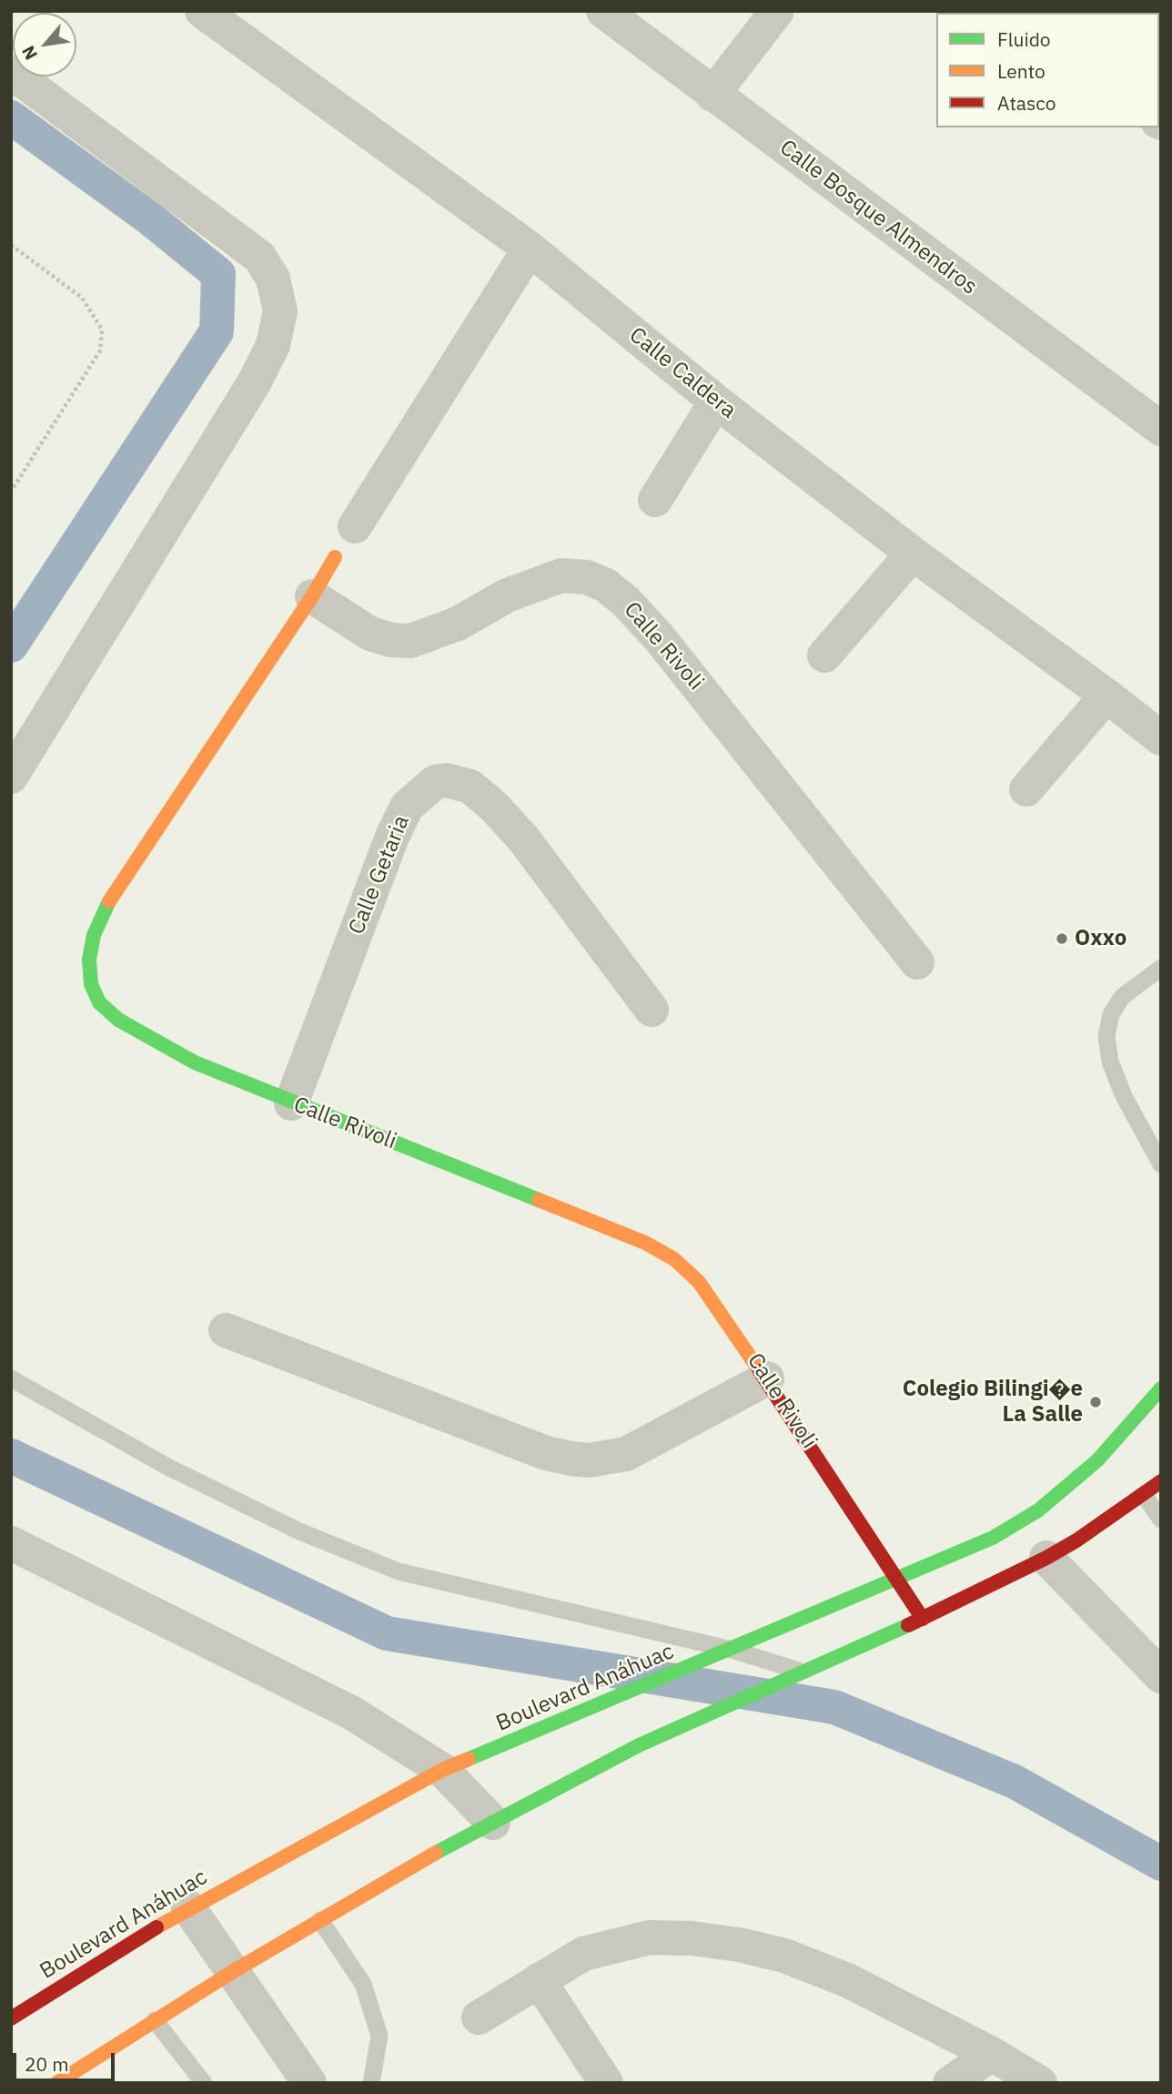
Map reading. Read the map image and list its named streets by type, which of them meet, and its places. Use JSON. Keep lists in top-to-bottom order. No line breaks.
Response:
{"streets":{"main road":["Calle Rivoli","Boulevard Anáhuac"],"street":["Calle Bosque Almendros","Calle Caldera","Calle Getaria"]},"crossings":[["Calle Rivoli","Calle Getaria"],["Calle Rivoli","Boulevard Anáhuac"]],"places":["Oxxo","Colegio Bilingi�e La Salle"],"legend":["Fluido","Lento","Atasco"],"scale_bar":"20 m","north":"bottom left"}
